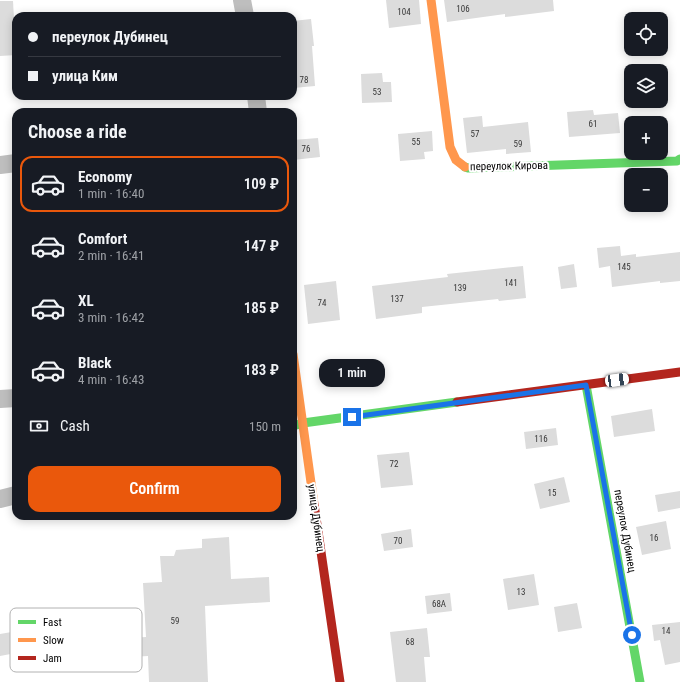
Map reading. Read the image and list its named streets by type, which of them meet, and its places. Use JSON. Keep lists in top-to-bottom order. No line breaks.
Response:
{"streets":{"street":["переулок Кирова","улица Дубинец","переулок Дубинец"]},"house_numbers":["106","104","78","53","61","57","55","59","76","145","141","139","137","74","116","72","15","16","70","13","68А","59","14","68"],"legend":["Fast","Slow","Jam"],"page":{"map_buttons":["+","−"],"banner":["переулок Дубинец","улица Ким"],"heading":"Choose a ride","list":[{"name":"Economy","note":"1 min · 16:40","value":"109 ₽"},{"name":"Comfort","note":"2 min · 16:41","value":"147 ₽"},{"name":"XL","note":"3 min · 16:42","value":"185 ₽"},{"name":"Black","note":"4 min · 16:43","value":"183 ₽"}],"bubble":"1 min","pay":["Cash","150 m"],"buttons":"Confirm"}}
